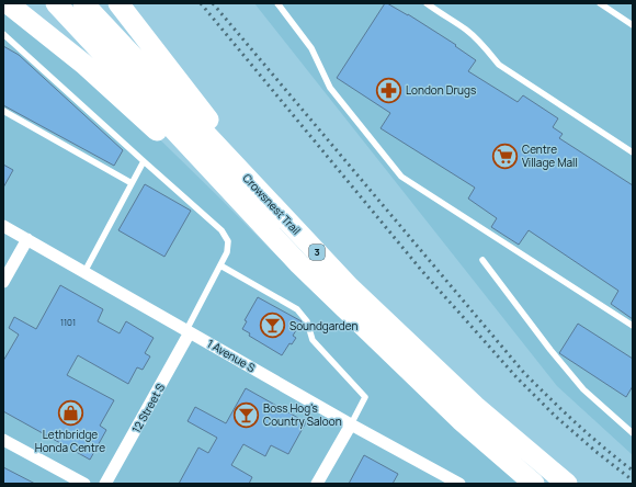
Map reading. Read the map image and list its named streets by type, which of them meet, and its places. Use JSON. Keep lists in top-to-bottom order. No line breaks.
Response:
{"streets":{"highway":["Crowsnest Trail","3"],"street":["1 Avenue S","12 Street S"]},"crossings":[["1 Avenue S","12 Street S"]],"places":{"pharmacy":["London Drugs"],"supermarket":["Centre Village Mall"],"bar":["Soundgarden","Boss Hog's Country Saloon"],"shop":["Lethbridge Honda Centre"]},"house_numbers":["1101"]}
